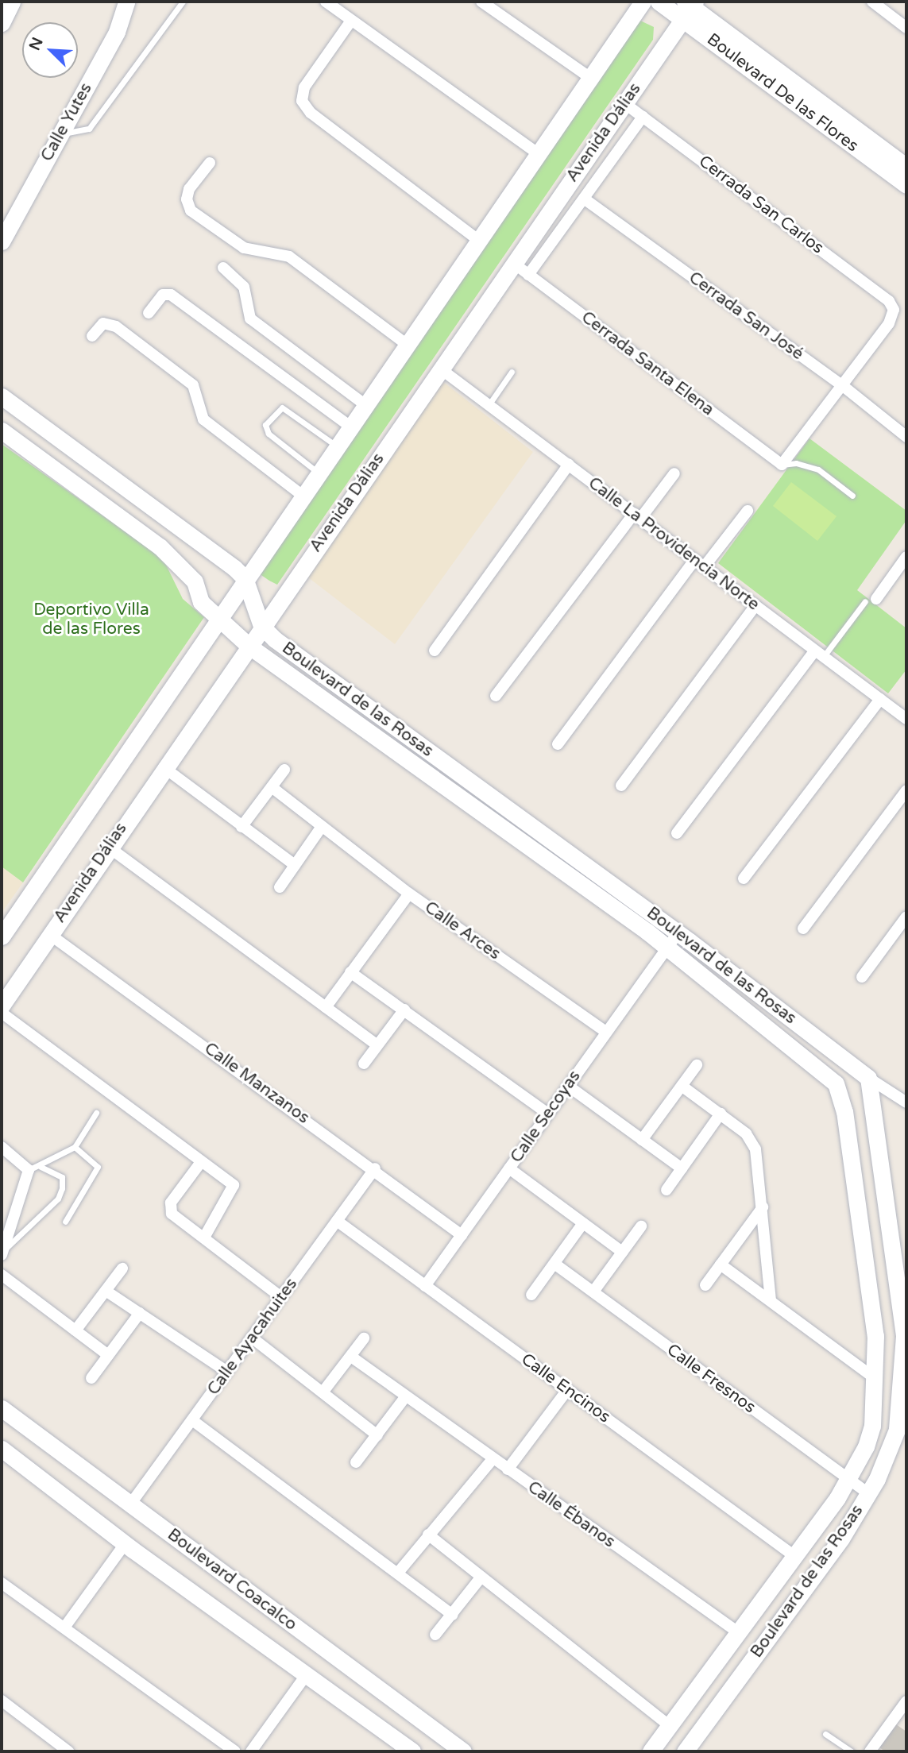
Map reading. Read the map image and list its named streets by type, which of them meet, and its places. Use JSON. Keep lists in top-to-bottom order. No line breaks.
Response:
{"streets":{"street":["Boulevard De las Flores","Calle Yutes","Avenida Dálias","Cerrada San Carlos","Cerrada San José","Cerrada Santa Elena","Calle La Providencia Norte","Boulevard de las Rosas","Calle Arces","Calle Manzanos","Calle Secoyas","Calle Ayacahuites","Calle Fresnos","Calle Encinos","Calle Ébanos","Boulevard Coacalco"]},"crossings":[["Boulevard De las Flores","Avenida Dálias"],["Avenida Dálias","Cerrada San Carlos"],["Avenida Dálias","Cerrada Santa Elena"],["Avenida Dálias","Calle La Providencia Norte"],["Avenida Dálias","Boulevard de las Rosas"],["Avenida Dálias","Calle Manzanos"],["Cerrada San Carlos","Cerrada San José"],["Boulevard de las Rosas","Calle Secoyas"],["Boulevard de las Rosas","Calle Fresnos"],["Boulevard de las Rosas","Calle Encinos"],["Boulevard de las Rosas","Calle Ébanos"],["Calle Arces","Calle Secoyas"],["Calle Manzanos","Calle Secoyas"],["Calle Manzanos","Calle Ayacahuites"],["Calle Secoyas","Calle Encinos"],["Calle Ayacahuites","Calle Encinos"],["Calle Ayacahuites","Boulevard Coacalco"]],"parks":["Deportivo Villa de las Flores"],"north":"top left"}
